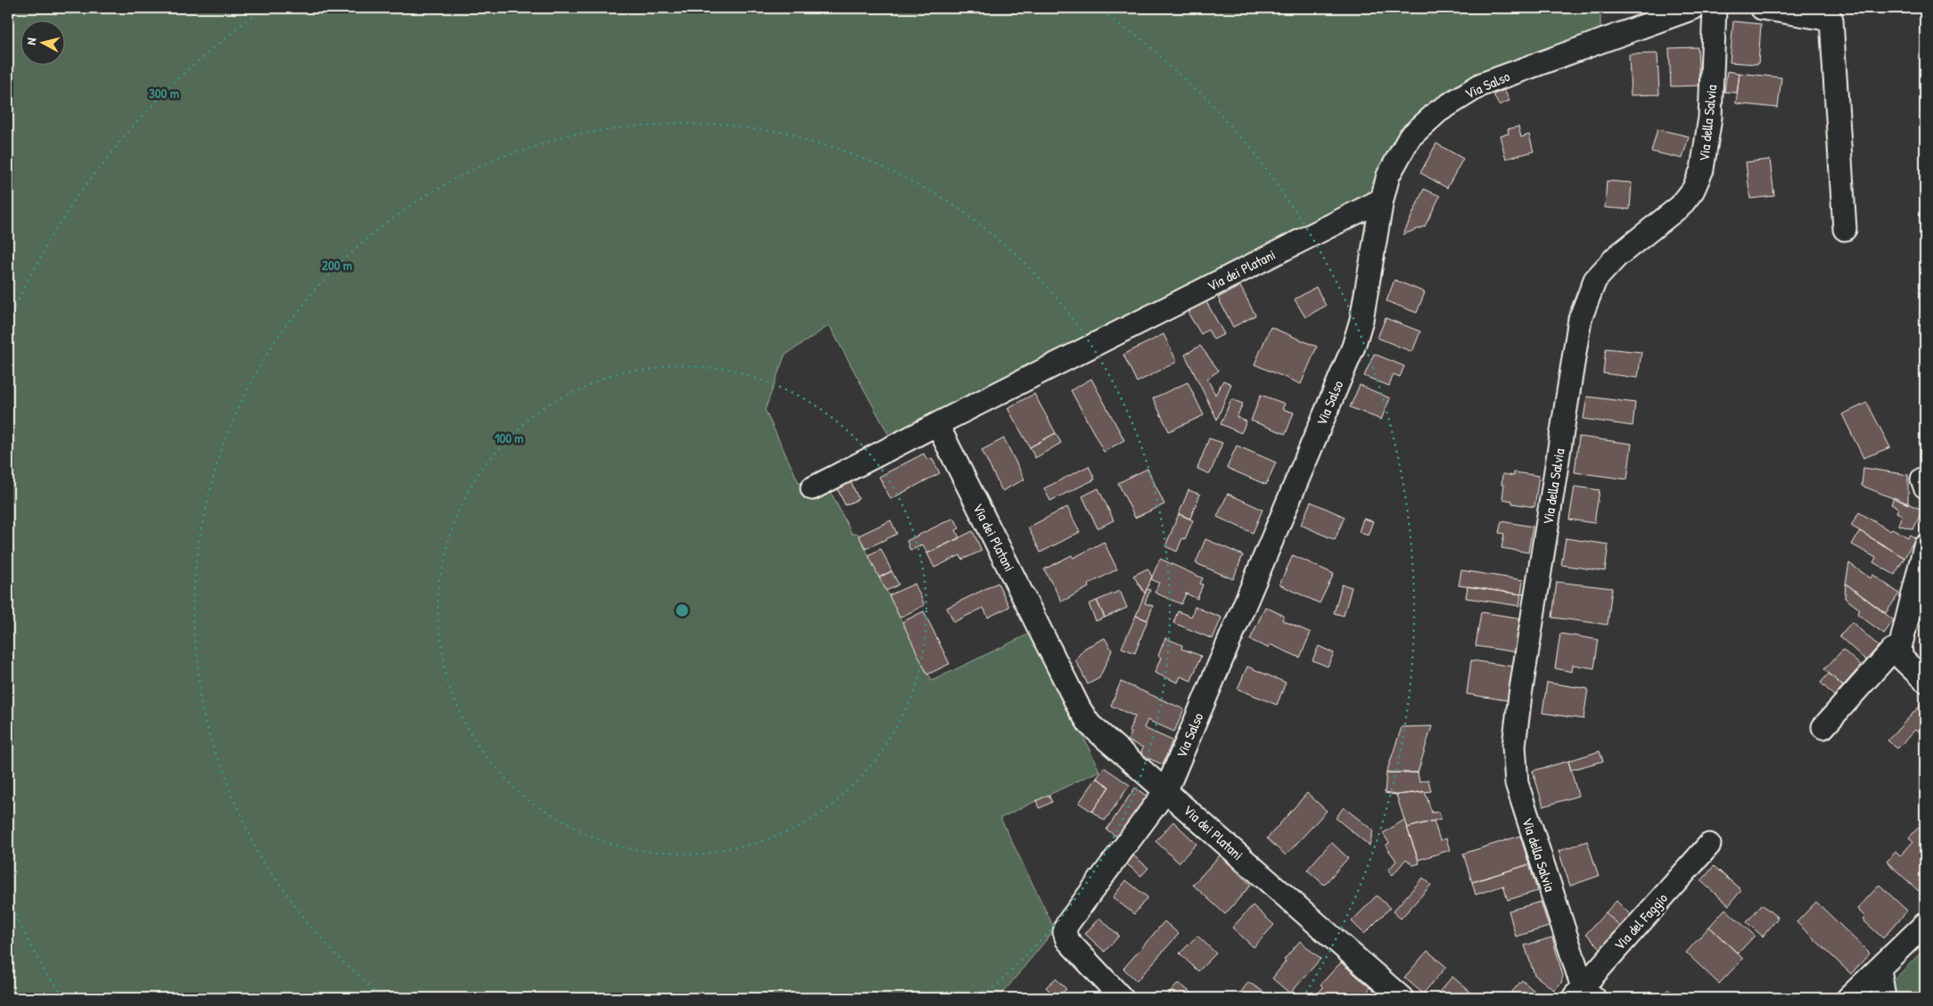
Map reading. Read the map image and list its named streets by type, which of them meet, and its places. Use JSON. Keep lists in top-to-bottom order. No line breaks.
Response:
{"streets":{"street":["Via Salso","Via della Salvia","Via dei Platani","Via del Faggio"]},"crossings":[["Via Salso","Via dei Platani"],["Via della Salvia","Via del Faggio"]],"north":"left","rings":["300 m","200 m","100 m"]}
